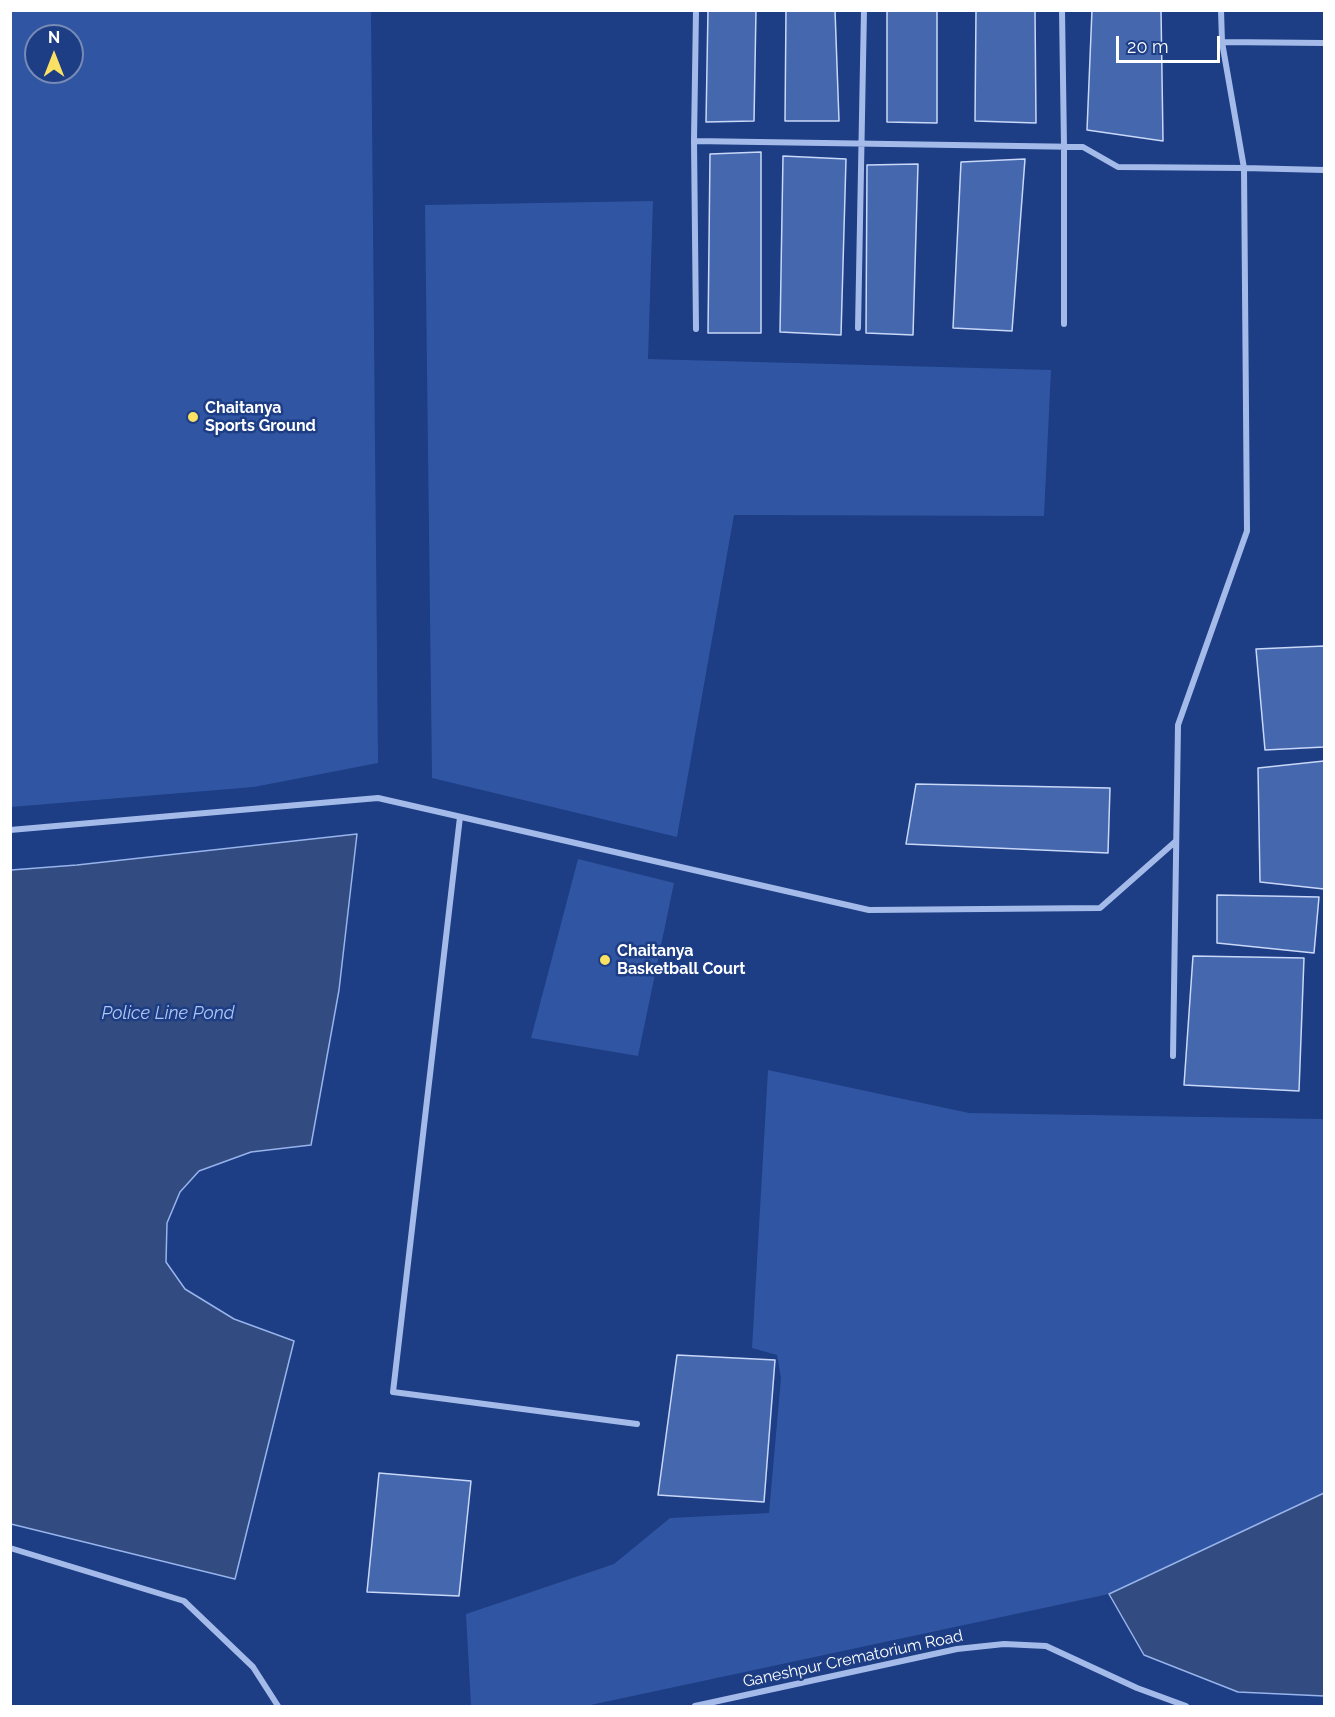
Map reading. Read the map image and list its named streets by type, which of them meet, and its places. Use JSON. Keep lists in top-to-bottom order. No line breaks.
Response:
{"streets":{"street":["Ganeshpur Crematorium Road"]},"water":["Police Line Pond"],"places":["Chaitanya Sports Ground","Chaitanya Basketball Court"],"scale_bar":"20 m","north":"top"}
